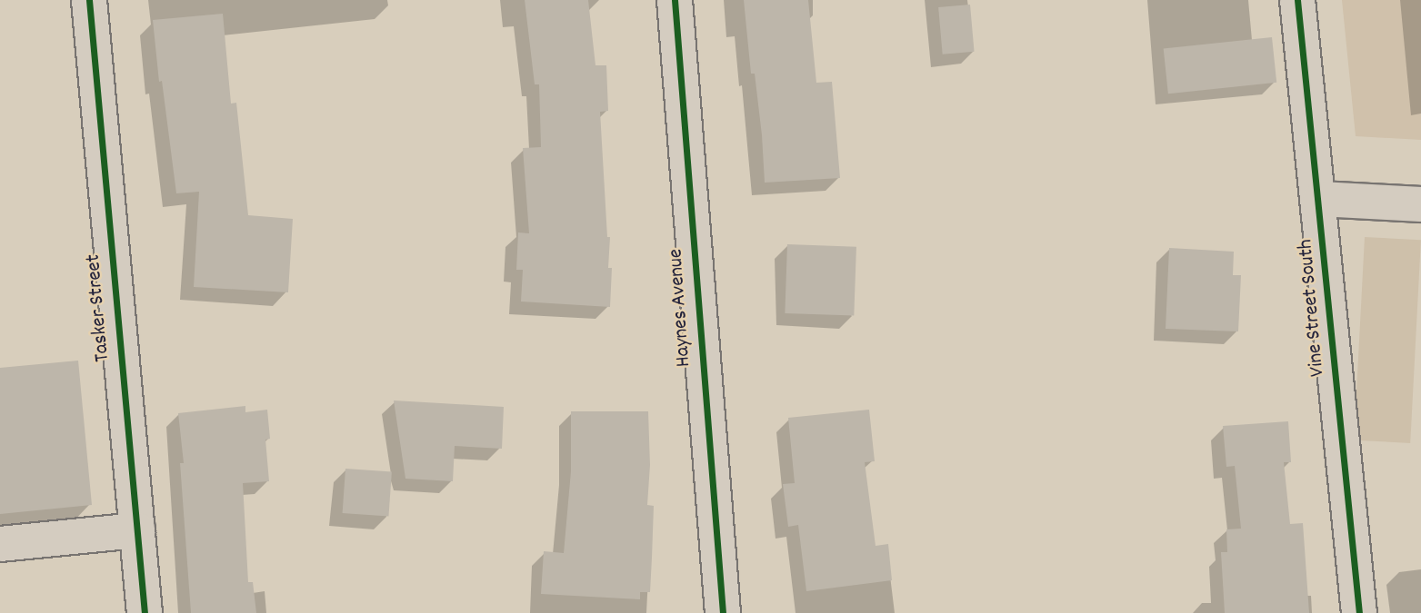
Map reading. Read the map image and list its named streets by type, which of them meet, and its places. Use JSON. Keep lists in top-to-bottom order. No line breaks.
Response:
{"streets":{"street":["Tasker Street","Haynes Avenue","Vine Street South"]}}
